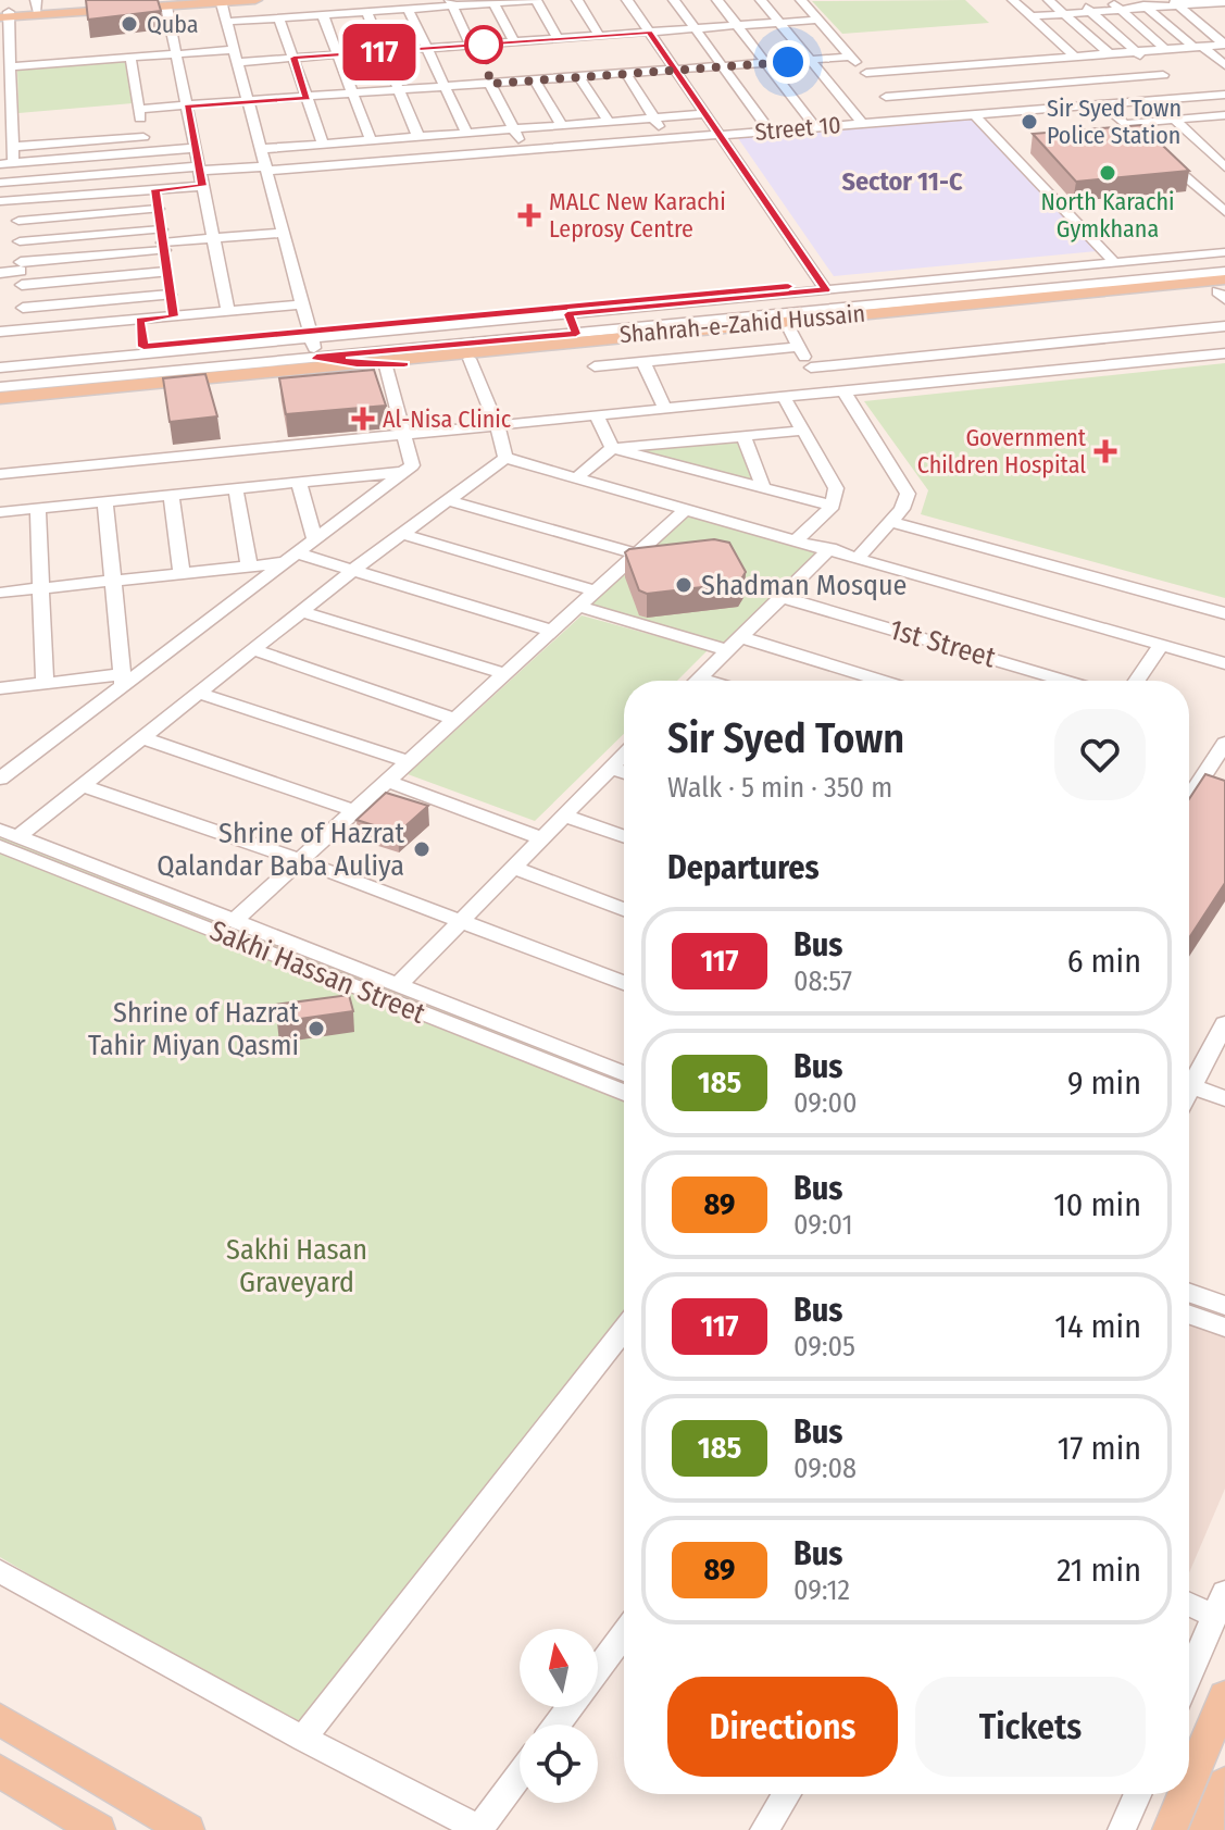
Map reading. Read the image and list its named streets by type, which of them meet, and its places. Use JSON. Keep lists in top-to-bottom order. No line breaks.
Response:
{"streets":{"main road":["Shahrah-e-Zahid Hussain"],"street":["Street 10","1st Street","Sakhi Hassan Street"]},"districts":["Sector 11-C"],"parks":["Sakhi Hasan Graveyard"],"places":{"other":["Quba","Sir Syed Town Police Station","North Karachi Gymkhana","Shadman Mosque","Shrine of Hazrat Qalandar Baba Auliya","Shrine of Hazrat Tahir Miyan Qasmi"],"health":["MALC New Karachi Leprosy Centre","Al-Nisa Clinic","Government Children Hospital"]},"lines":["bus line 117"],"north":"top","page":{"on_map":"117","heading":[["Sir Syed Town","Walk · 5 min · 350 m"],"Departures"],"list":[{"mark":"117","name":"Bus","note":"08:57","value":"6 min"},{"mark":"185","name":"Bus","note":"09:00","value":"9 min"},{"mark":"89","name":"Bus","note":"09:01","value":"10 min"},{"mark":"117","name":"Bus","note":"09:05","value":"14 min"},{"mark":"185","name":"Bus","note":"09:08","value":"17 min"},{"mark":"89","name":"Bus","note":"09:12","value":"21 min"}],"buttons":["Directions","Tickets"]}}
